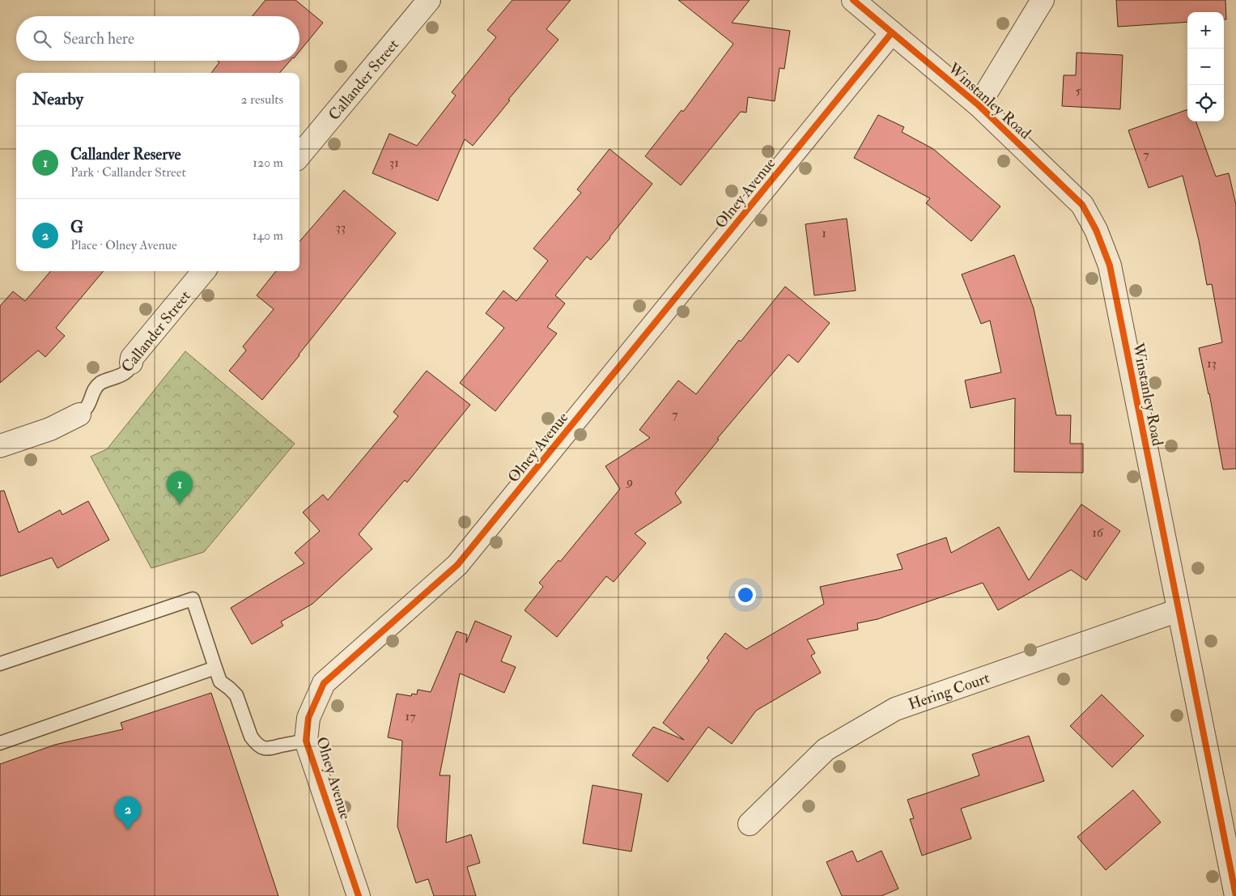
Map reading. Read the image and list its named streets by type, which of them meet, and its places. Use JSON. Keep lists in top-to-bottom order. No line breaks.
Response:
{"streets":{"street":["Callander Street","Winstanley Road","Olney Avenue","Hering Court"]},"crossings":[["Winstanley Road","Olney Avenue"],["Winstanley Road","Hering Court"]],"house_numbers":["5","7","31","33","1","13","7","9","16","17"],"page":{"map_buttons":["+","−"],"search":"Search here","heading":["Nearby","2 results"],"list":[{"mark":"1","name":"Callander Reserve","note":"Park · Callander Street","value":"120 m"},{"mark":"2","name":"G","note":"Place · Olney Avenue","value":"140 m"}],"pins":["1","2"]}}
